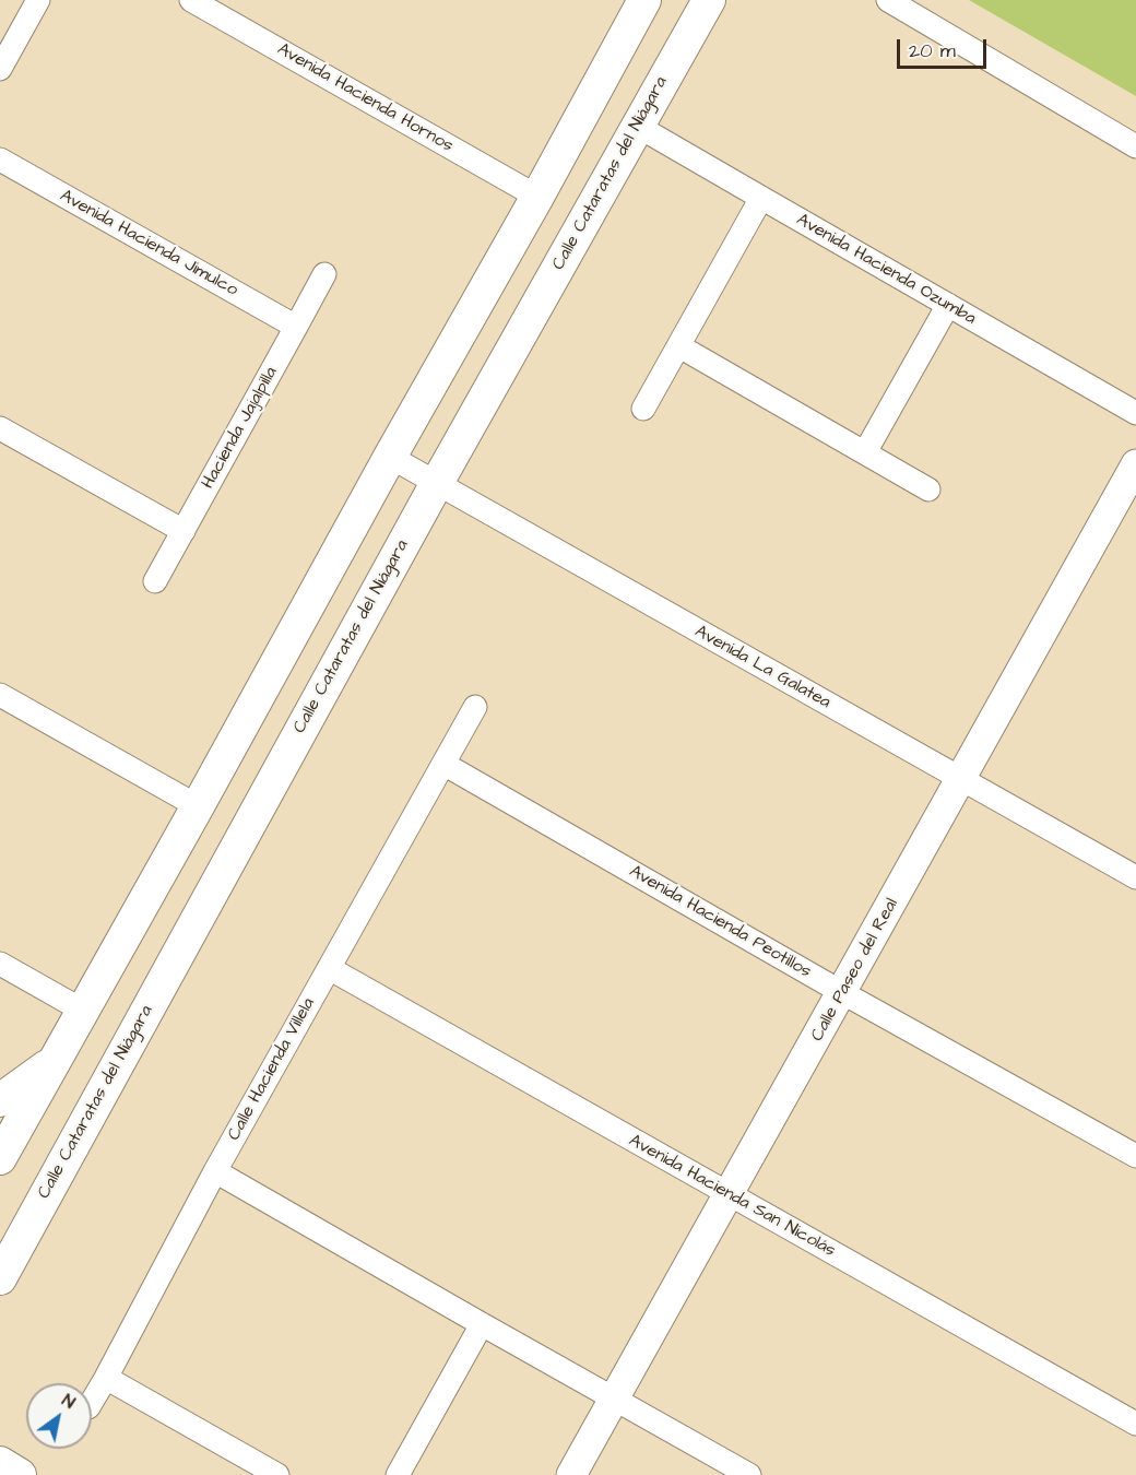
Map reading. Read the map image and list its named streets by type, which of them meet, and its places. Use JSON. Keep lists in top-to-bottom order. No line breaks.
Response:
{"streets":{"main road":["Calle Cataratas del Niágara"],"street":["Avenida Hacienda Hornos","Avenida Hacienda Jimulco","Avenida Hacienda Ozumba","Hacienda Jajalpilla","Avenida La Galatea","Avenida Hacienda Peotillos","Calle Paseo del Real","Calle Hacienda Villela","Avenida Hacienda San Nicolás"]},"crossings":[["Calle Cataratas del Niágara","Avenida Hacienda Ozumba"],["Calle Cataratas del Niágara","Avenida La Galatea"],["Avenida Hacienda Jimulco","Hacienda Jajalpilla"],["Avenida La Galatea","Calle Paseo del Real"],["Avenida Hacienda Peotillos","Calle Paseo del Real"],["Avenida Hacienda Peotillos","Calle Hacienda Villela"],["Calle Paseo del Real","Avenida Hacienda San Nicolás"],["Calle Hacienda Villela","Avenida Hacienda San Nicolás"]],"scale_bar":"20 m","north":"top right"}
